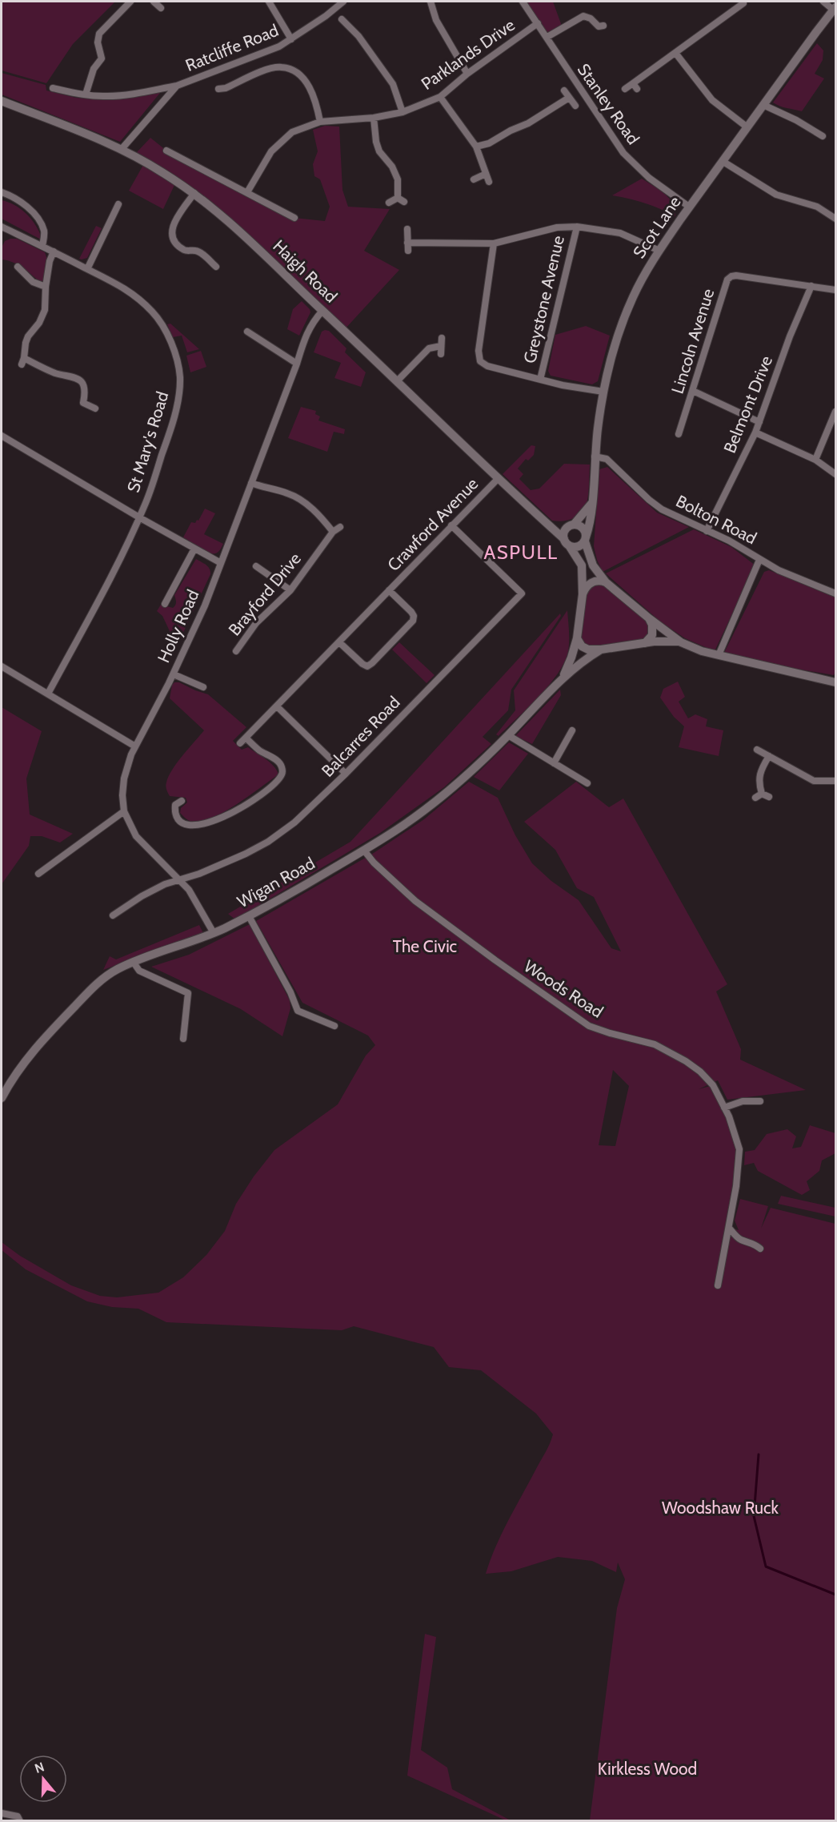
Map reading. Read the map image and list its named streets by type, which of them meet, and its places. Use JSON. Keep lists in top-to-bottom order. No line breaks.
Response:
{"streets":{"main road":["Scot Lane","Haigh Road","Wigan Road"],"street":["Ratcliffe Road","Parklands Drive","Stanley Road","Greystone Avenue","Lincoln Avenue","Belmont Drive","St Mary's Road","Bolton Road","Crawford Avenue","Brayford Drive","Holly Road","Balcarres Road","Woods Road"]},"crossings":[["Ratcliffe Road","Haigh Road"],["Parklands Drive","Stanley Road"],["Stanley Road","Scot Lane"],["Scot Lane","Haigh Road"],["Scot Lane","Bolton Road"],["Scot Lane","Wigan Road"],["Haigh Road","Crawford Avenue"],["Haigh Road","Holly Road"],["Haigh Road","Wigan Road"],["Lincoln Avenue","Belmont Drive"],["Belmont Drive","Bolton Road"],["Crawford Avenue","Balcarres Road"],["Holly Road","Balcarres Road"],["Holly Road","Wigan Road"],["Wigan Road","Woods Road"]],"districts":["ASPULL"],"parks":["The Civic","Woodshaw Ruck","Kirkless Wood"],"north":"top"}
